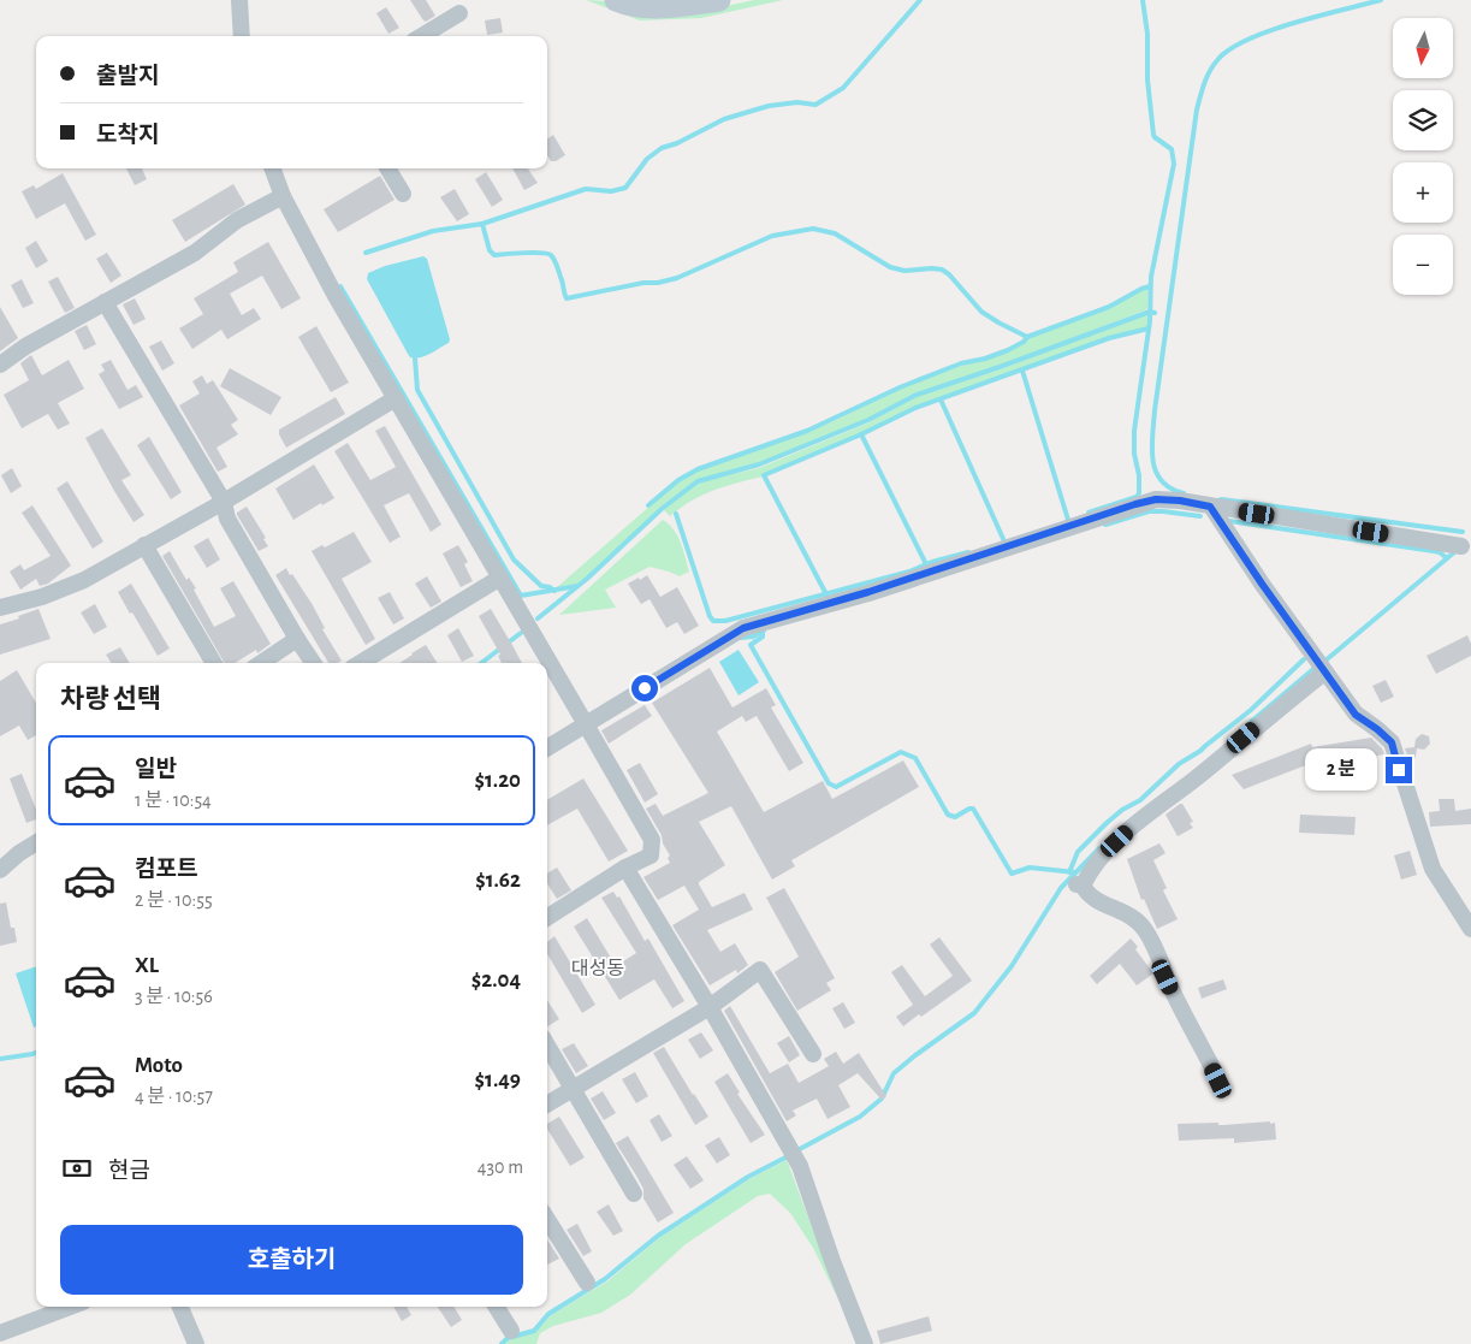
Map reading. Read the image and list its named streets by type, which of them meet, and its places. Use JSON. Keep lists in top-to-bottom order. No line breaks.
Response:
{"districts":["대성동"],"north":"bottom","page":{"map_buttons":["+","−"],"banner":["출발지","도착지"],"heading":"차량 선택","list":[{"name":"일반","note":"1 분 · 10:54","value":"$1.20"},{"name":"컴포트","note":"2 분 · 10:55","value":"$1.62"},{"name":"XL","note":"3 분 · 10:56","value":"$2.04"},{"name":"Moto","note":"4 분 · 10:57","value":"$1.49"}],"bubble":"2 분","pay":["현금","430 m"],"buttons":"호출하기"}}
